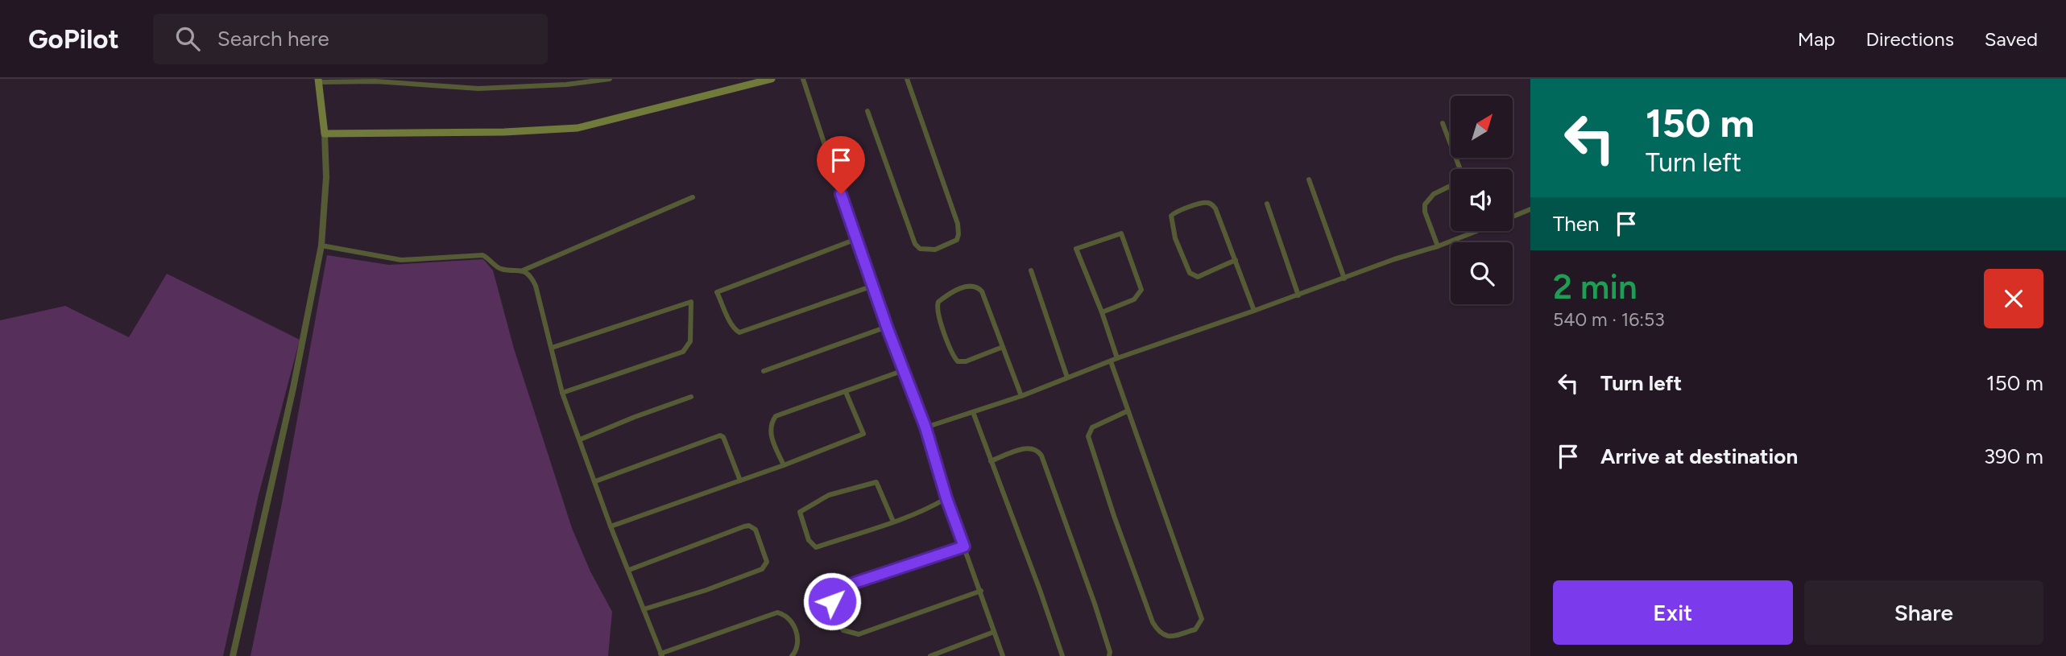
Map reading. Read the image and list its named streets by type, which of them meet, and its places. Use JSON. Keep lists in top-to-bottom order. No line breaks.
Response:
{"north":"top right","page":{"header":"GoPilot","search":"Search here","nav":["Map","Directions","Saved"],"turn":["150 m","Turn left"],"then":"Then","heading":["2 min","540 m · 16:53"],"list":[{"name":"Turn left","value":"150 m"},{"name":"Arrive at destination","value":"390 m"}],"buttons":["Exit","Share"]}}
